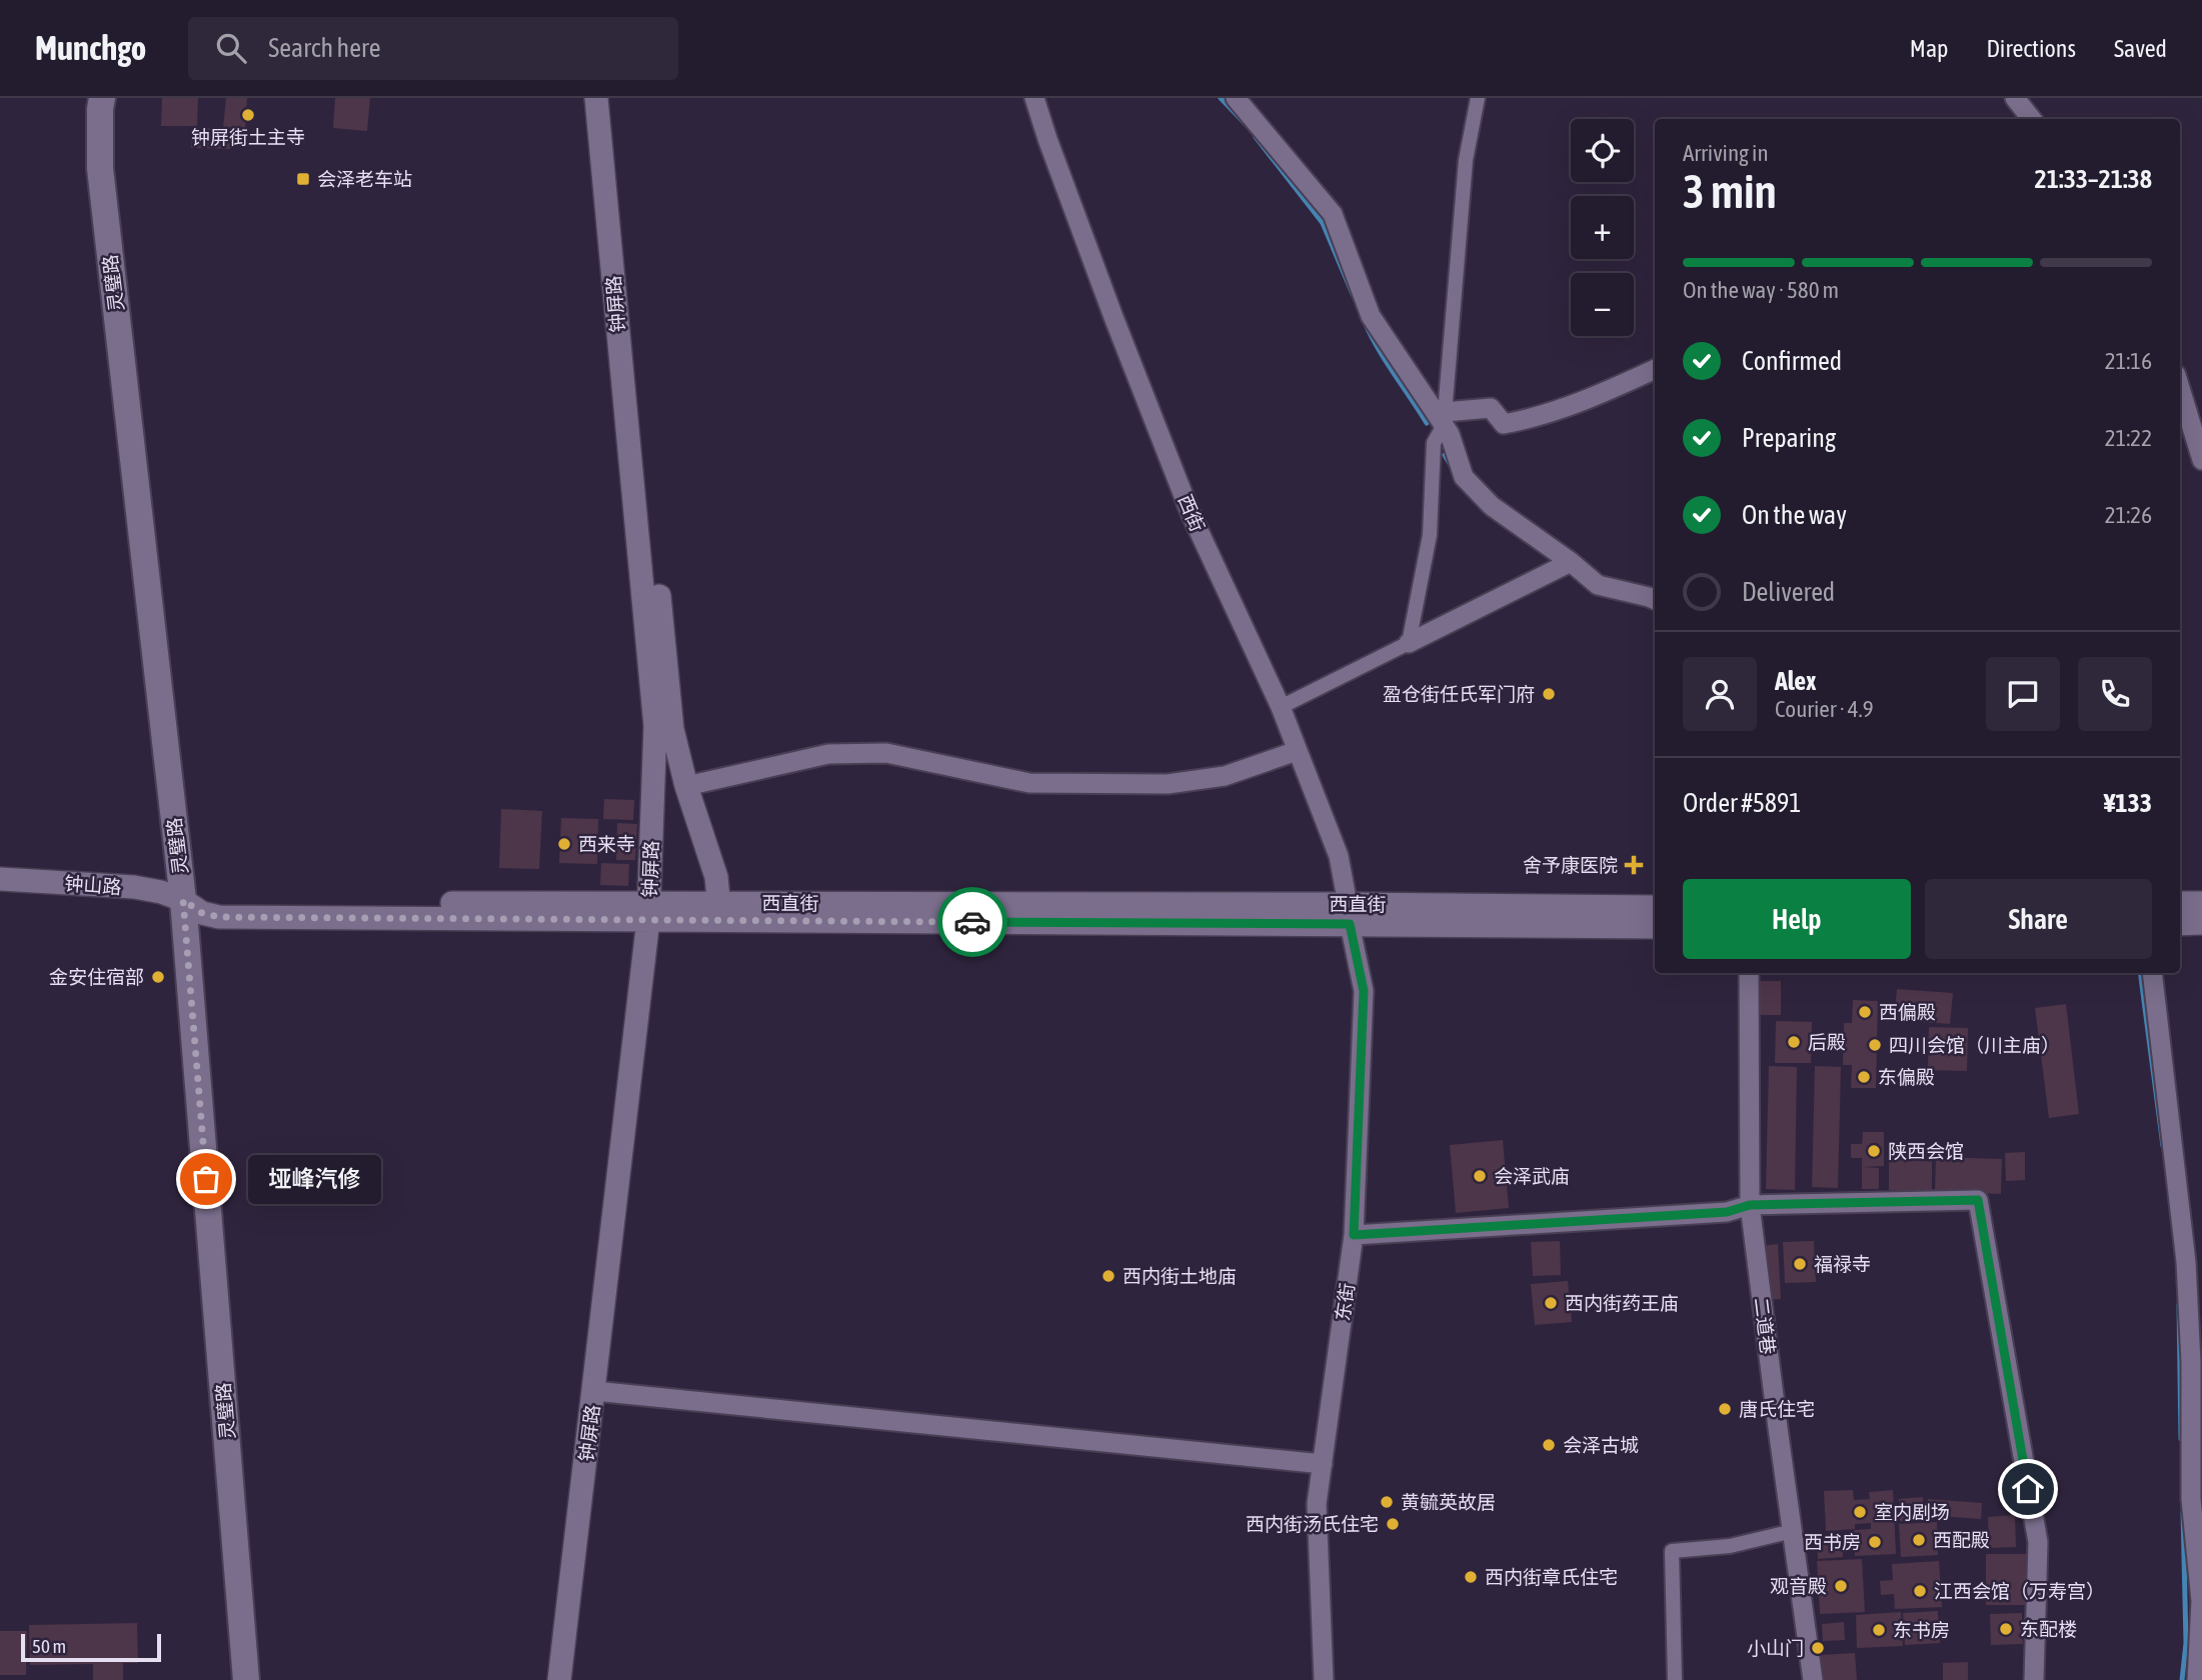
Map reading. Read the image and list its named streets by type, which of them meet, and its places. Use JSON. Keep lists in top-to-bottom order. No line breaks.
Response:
{"streets":{"main road":["灵璧路"],"street":["钟屏路","西街","钟山路","西直街","东街","二道巷"]},"crossings":[["灵璧路","钟山路"],["灵璧路","西直街"],["钟屏路","西直街"],["西街","西直街"],["西街","东街"],["钟山路","西直街"],["西直街","东街"]],"places":{"other":["钟屏街土主寺","盈仓街任氏军门府","西来寺","金安住宿部","西偏殿","后殿","四川会馆（川主庙）","东偏殿","陕西会馆","会泽武庙","垭峰汽修","福禄寺","西内街土地庙","西内街药王庙","唐氏住宅","会泽古城","黄毓英故居","室内剧场","西内街汤氏住宅","西配殿","西书房","西内街章氏住宅","观音殿","江西会馆（万寿宫）","东配楼","东书房","小山门"],"transit":["会泽老车站"],"health":["舍予康医院"]},"scale_bar":"50 m","page":{"header":"Munchgo","search":"Search here","nav":["Map","Directions","Saved"],"map_buttons":["+","−"],"heading":["3 min","Arriving in","21:33–21:38"],"panel":["Alex","Courier · 4.9","Order #5891","¥133"],"bar":"On the way · 580 m","list":[["Confirmed","21:16"],["Preparing","21:22"],["On the way","21:26"],"Delivered"],"buttons":["Help","Share"],"bubble":"垭峰汽修","scale":"50 m"}}
